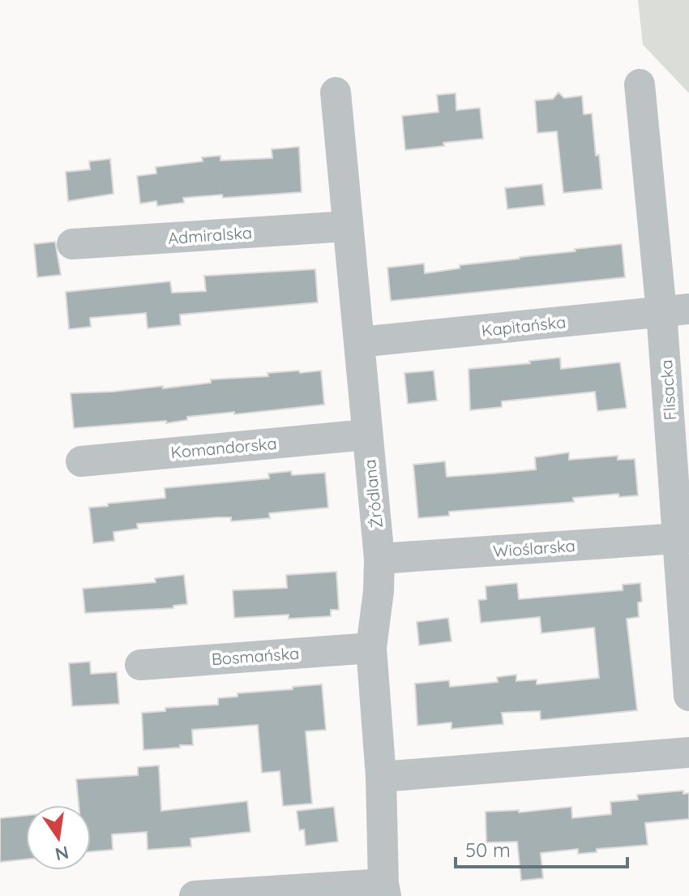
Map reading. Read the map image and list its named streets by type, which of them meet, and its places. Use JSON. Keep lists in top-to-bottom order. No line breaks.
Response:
{"streets":{"street":["Admiralska","Kapitańska","Flisacka","Komandorska","Źródlana","Wioślarska","Bosmańska"]},"crossings":[["Admiralska","Źródlana"],["Kapitańska","Flisacka"],["Kapitańska","Źródlana"],["Flisacka","Wioślarska"],["Komandorska","Źródlana"],["Źródlana","Wioślarska"],["Źródlana","Bosmańska"]],"scale_bar":"50 m","north":"bottom"}
